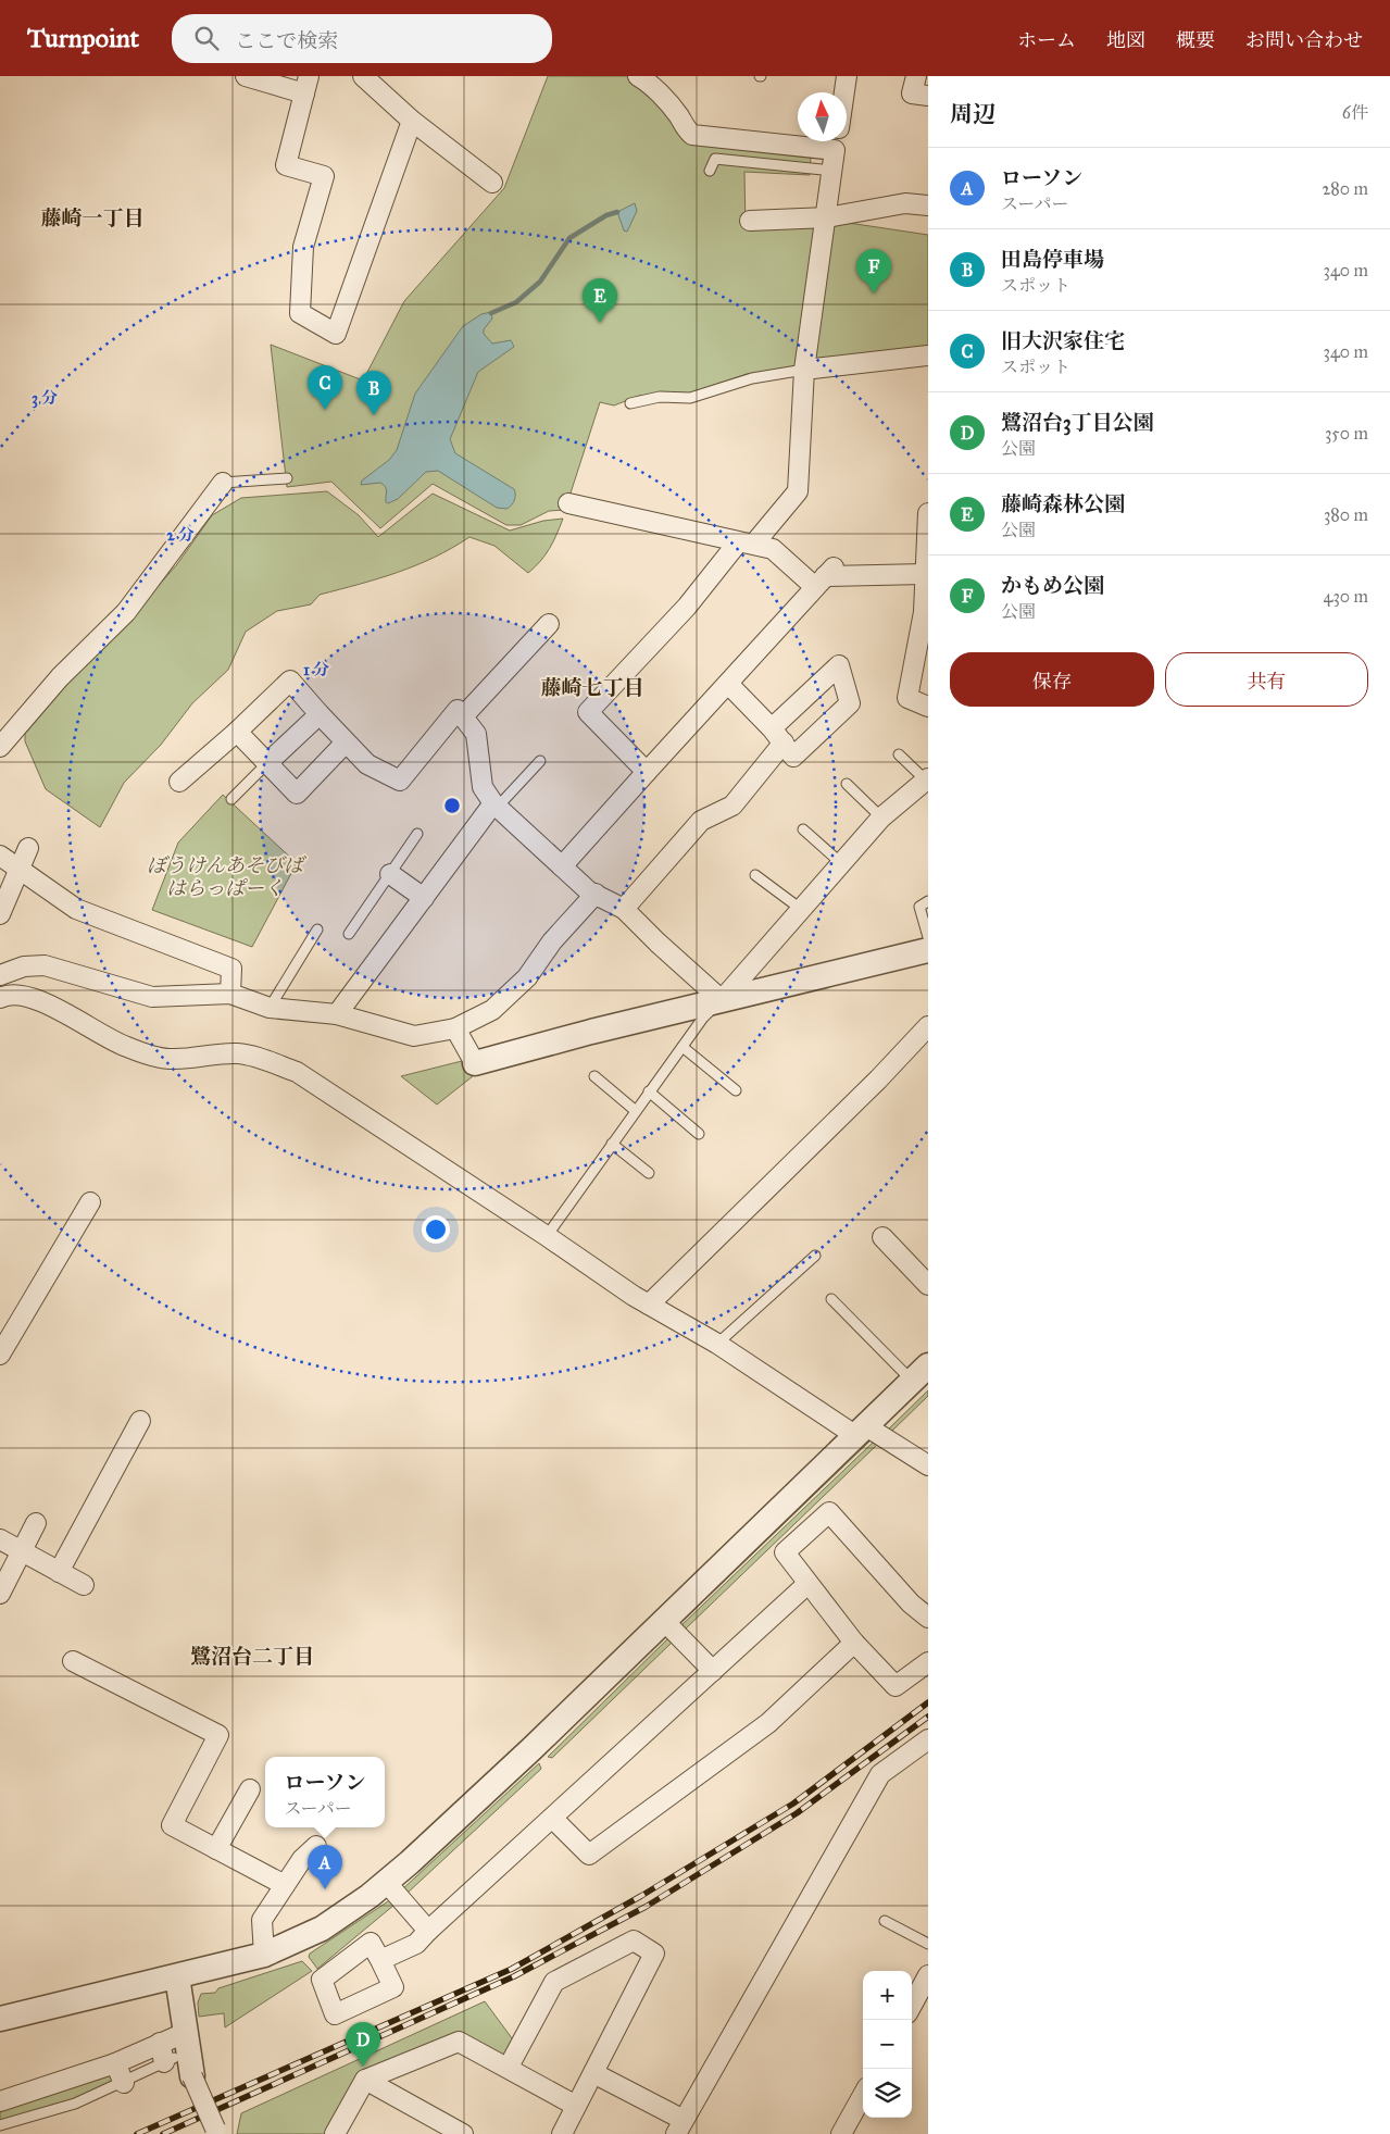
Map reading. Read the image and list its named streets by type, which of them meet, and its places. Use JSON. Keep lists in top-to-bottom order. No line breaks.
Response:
{"districts":["藤崎一丁目","藤崎七丁目","鷺沼台二丁目"],"parks":["ぼうけんあそびば はらっぱーく"],"north":"top","page":{"header":"Turnpoint","search":"ここで検索","nav":["ホーム","地図","概要","お問い合わせ"],"heading":["周辺","6件"],"list":[{"mark":"A","name":"ローソン","note":"スーパー","value":"280 m"},{"mark":"B","name":"田島停車場","note":"スポット","value":"340 m"},{"mark":"C","name":"旧大沢家住宅","note":"スポット","value":"340 m"},{"mark":"D","name":"鷺沼台3丁目公園","note":"公園","value":"350 m"},{"mark":"E","name":"藤崎森林公園","note":"公園","value":"380 m"},{"mark":"F","name":"かもめ公園","note":"公園","value":"430 m"}],"pins":["F","E","C","B","A","D"],"buttons":["保存","共有"],"popup":["ローソン","スーパー"],"map_buttons":["+","−"]},"rings":["3 分","2 分","1 分"]}
